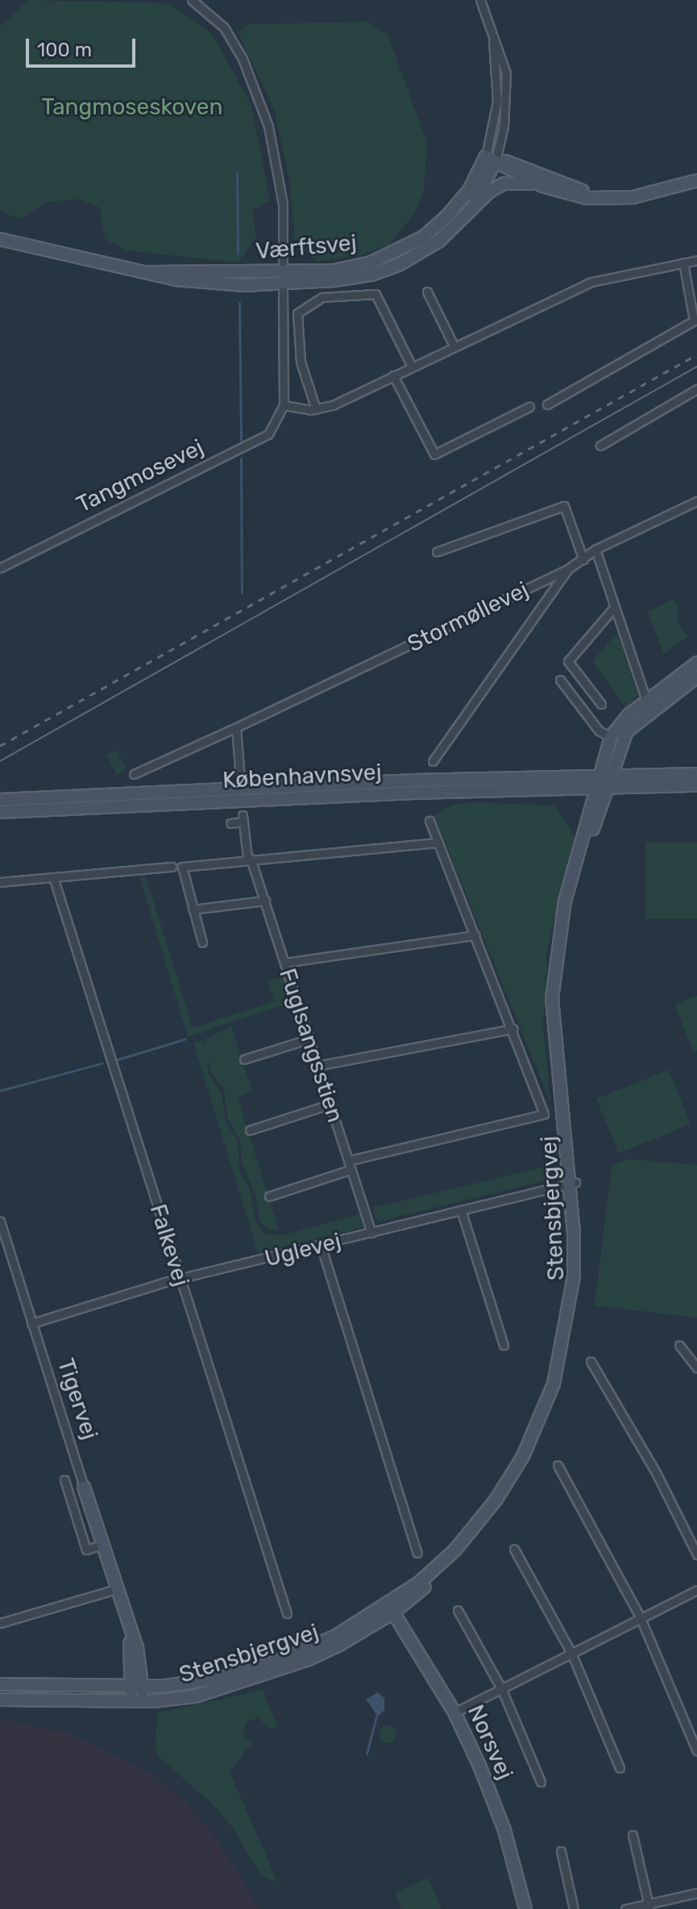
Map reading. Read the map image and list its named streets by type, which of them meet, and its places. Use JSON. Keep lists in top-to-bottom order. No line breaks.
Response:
{"streets":{"street":["Værftsvej","Tangmosevej","Stormøllevej","Københavnsvej","Fuglsangsstien","Stensbjergvej","Falkevej","Uglevej","Tigervej","Norsvej"]},"crossings":[["Københavnsvej","Stensbjergvej"],["Fuglsangsstien","Uglevej"],["Stensbjergvej","Uglevej"],["Stensbjergvej","Tigervej"],["Stensbjergvej","Norsvej"],["Falkevej","Uglevej"],["Uglevej","Tigervej"]],"parks":["Tangmoseskoven"],"scale_bar":"100 m"}
